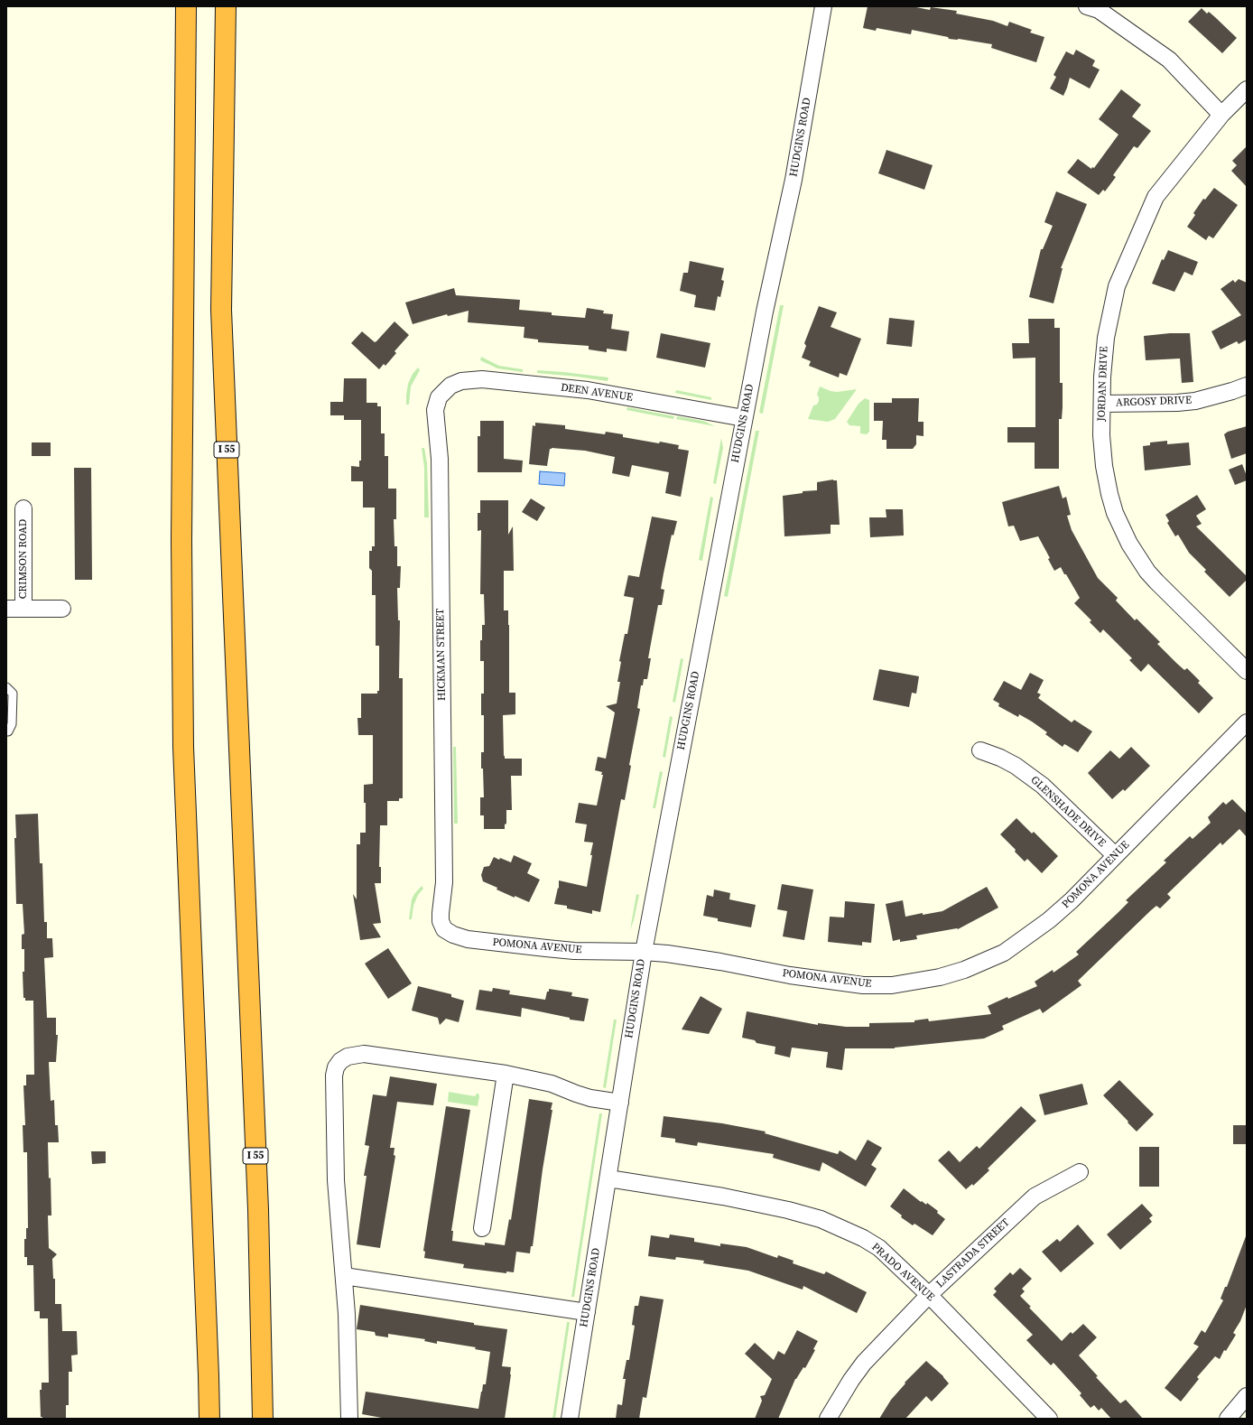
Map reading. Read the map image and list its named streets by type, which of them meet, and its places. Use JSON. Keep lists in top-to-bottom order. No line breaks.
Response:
{"streets":{"highway":["I 55"],"street":["HUDGINS ROAD","JORDAN DRIVE","DEEN AVENUE","ARGOSY DRIVE","CRIMSON ROAD","HICKMAN STREET","GLENSHADE DRIVE","POMONA AVENUE","LASTRADA STREET","PRADO AVENUE"]},"crossings":[["HUDGINS ROAD","DEEN AVENUE"],["HUDGINS ROAD","POMONA AVENUE"],["HUDGINS ROAD","PRADO AVENUE"],["JORDAN DRIVE","ARGOSY DRIVE"],["DEEN AVENUE","HICKMAN STREET"],["HICKMAN STREET","POMONA AVENUE"],["GLENSHADE DRIVE","POMONA AVENUE"],["LASTRADA STREET","PRADO AVENUE"]]}
